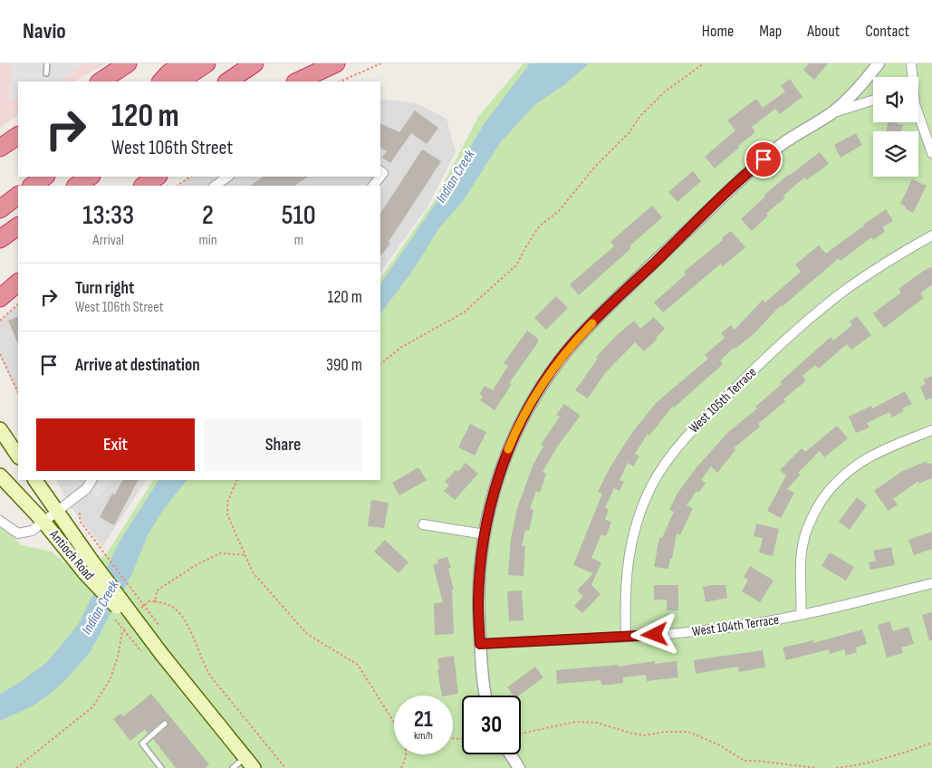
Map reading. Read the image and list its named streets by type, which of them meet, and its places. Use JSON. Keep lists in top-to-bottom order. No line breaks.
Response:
{"streets":{"main road":["Antioch Road"],"street":["West 105th Terrace","West 104th Terrace"]},"crossings":[["West 105th Terrace","West 104th Terrace"]],"water":["Indian Creek"],"page":{"header":"Navio","nav":["Home","Map","About","Contact"],"turn":["120 m","West 106th Street"],"eta":["13:33","Arrival","2","min","510","m"],"list":[{"name":"Turn right","note":"West 106th Street","value":"120 m"},{"name":"Arrive at destination","value":"390 m"}],"buttons":["Exit","Share"],"speed":"21 km/h","limit":"30"}}
